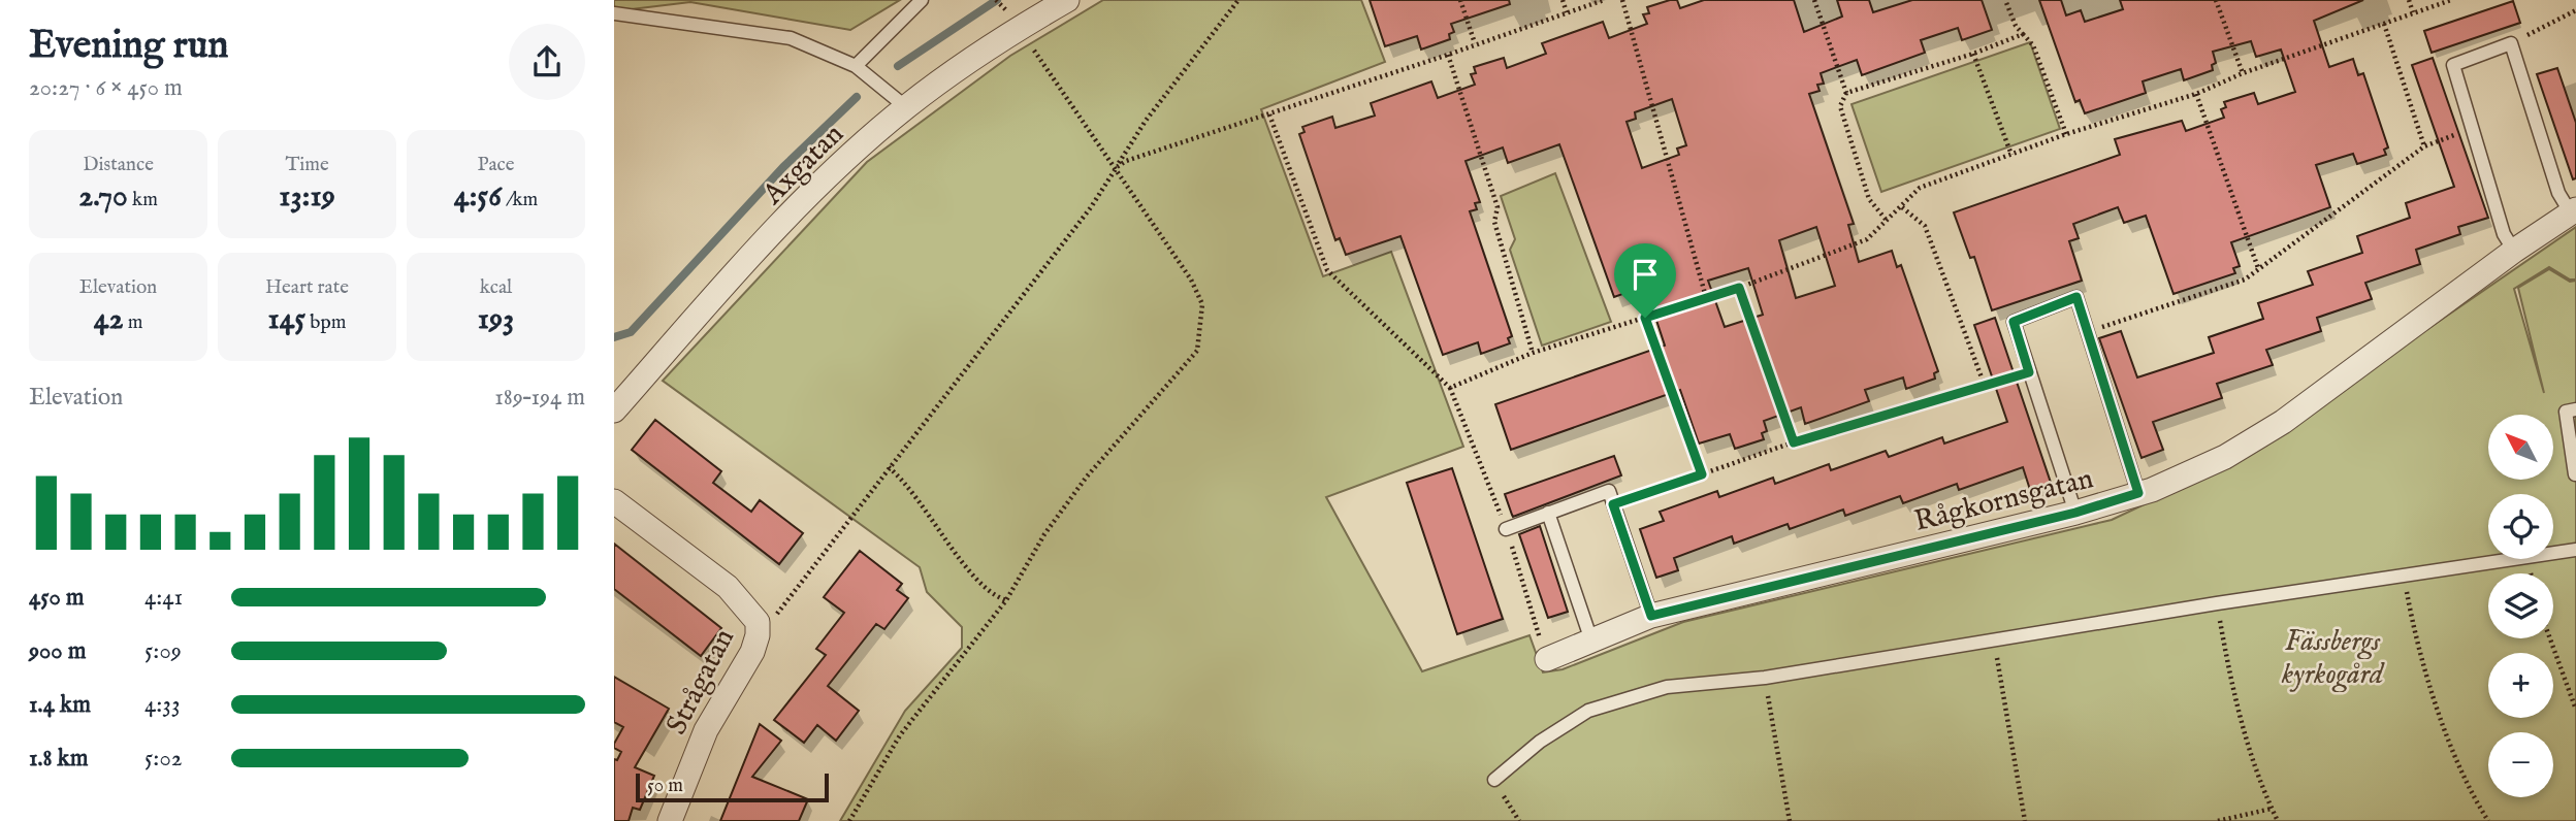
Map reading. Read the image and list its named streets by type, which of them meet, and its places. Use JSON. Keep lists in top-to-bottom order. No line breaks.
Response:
{"streets":{"street":["Axgatan","Rågkornsgatan","Strågatan"]},"parks":["Fässbergs kyrkogård"],"scale_bar":"50 m","north":"top left","page":{"heading":["Evening run","20:27 · 6 × 450 m"],"stats":[["Distance","2.70 km"],["Time","13:19"],["Pace","4:56 /km"],["Elevation","42 m"],["Heart rate","145 bpm"],["kcal","193"]],"chart":["Elevation","189–194 m"],"map_buttons":["+","−"],"list":[{"name":"450 m","note":"4:41"},{"name":"900 m","note":"5:09"},{"name":"1.4 km","note":"4:33"},{"name":"1.8 km","note":"5:02"}],"scale":"50 m"}}
